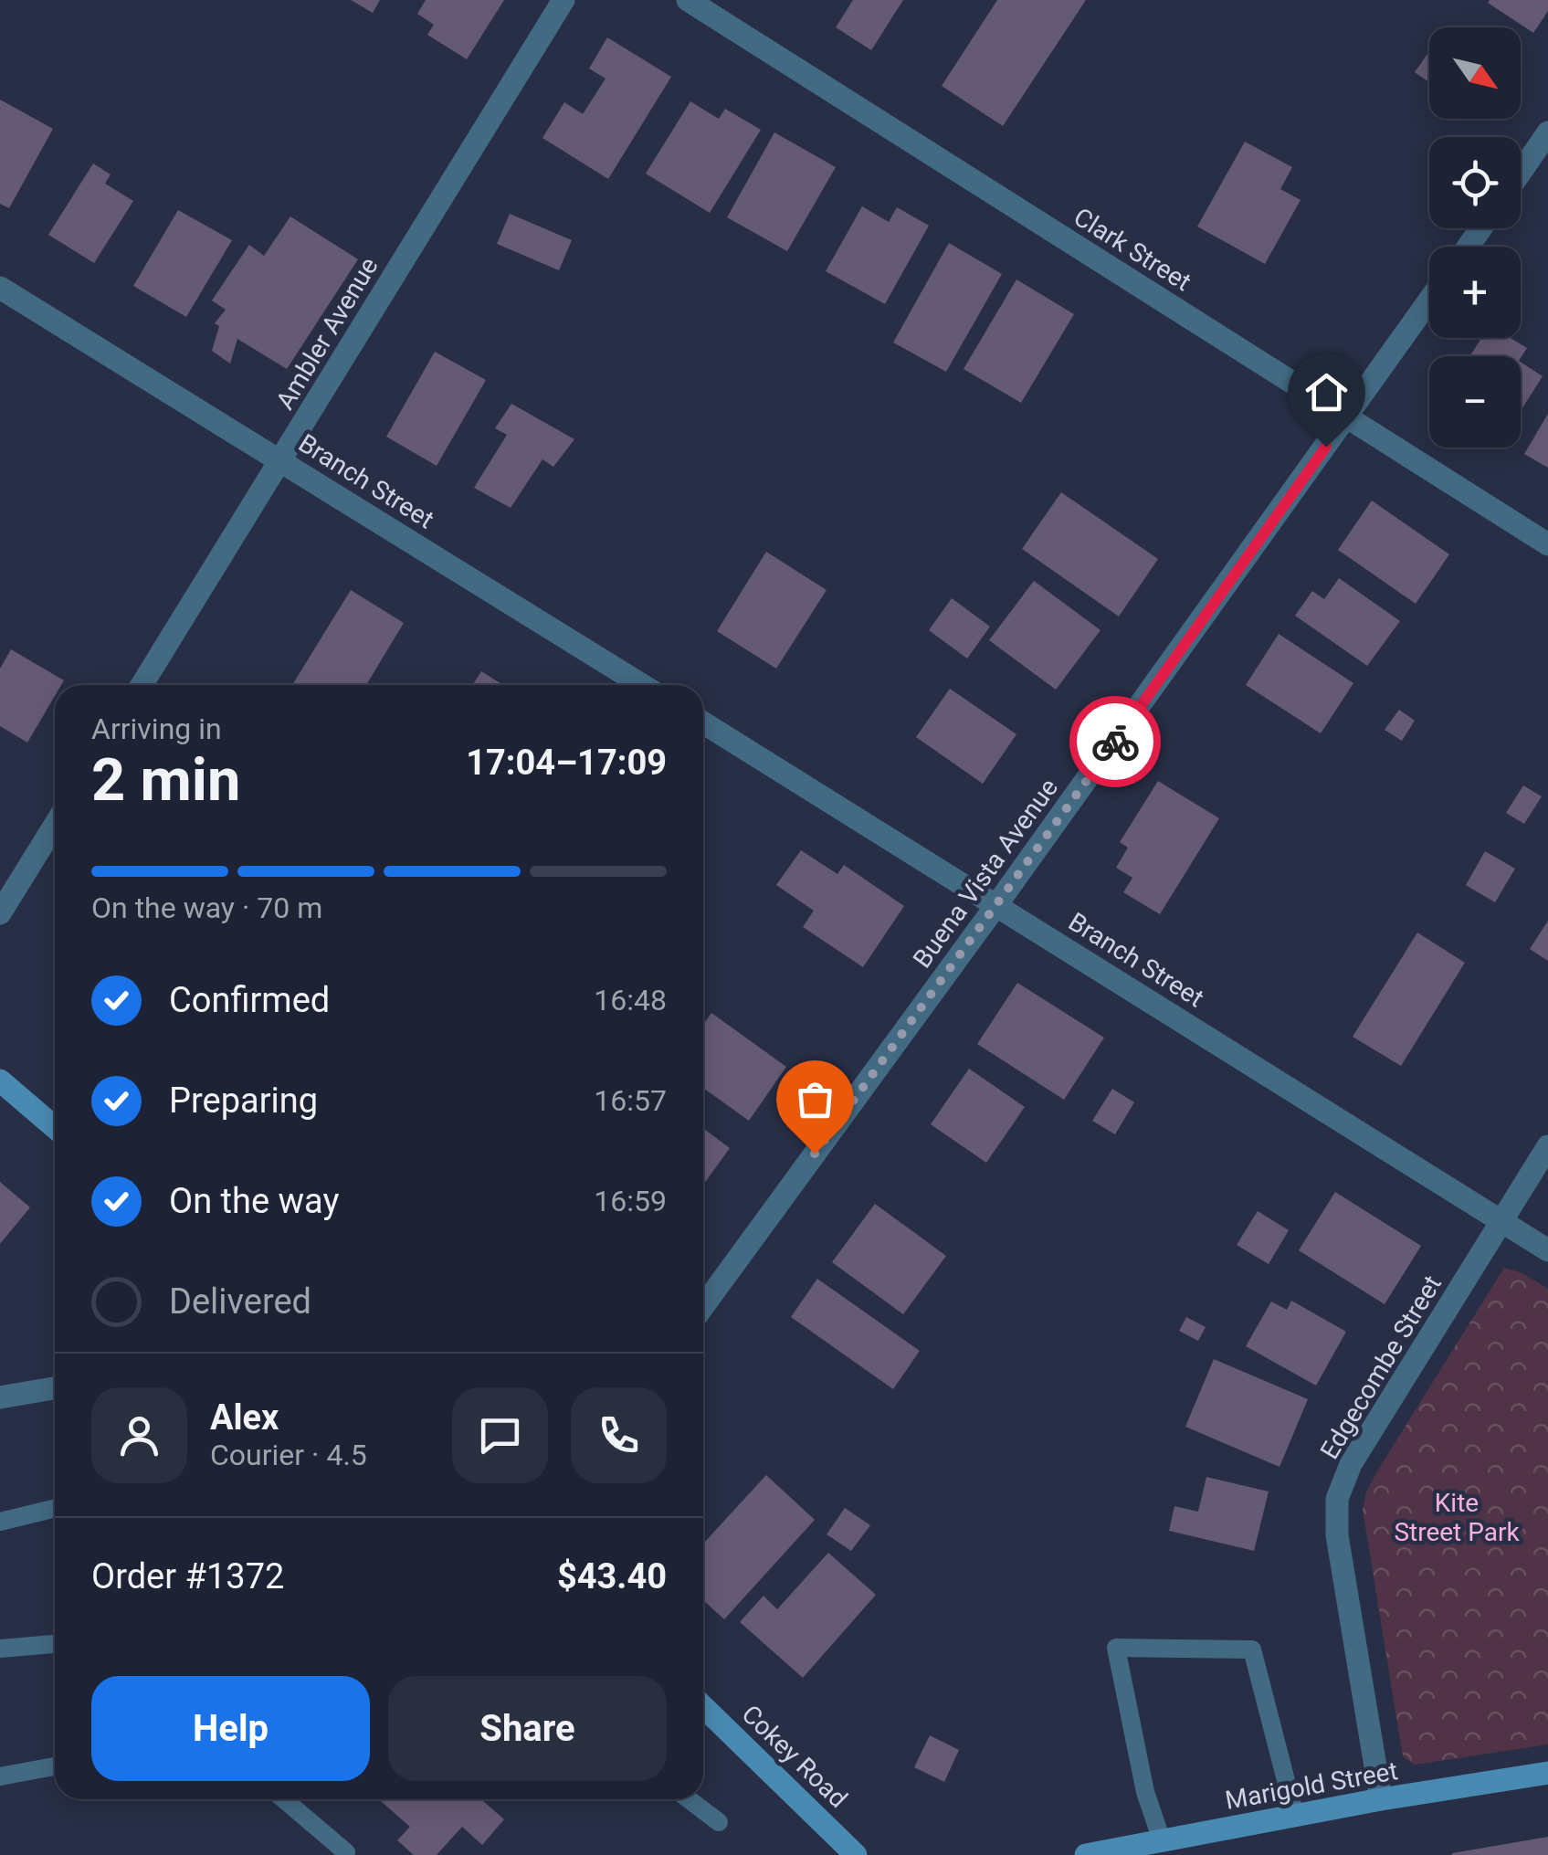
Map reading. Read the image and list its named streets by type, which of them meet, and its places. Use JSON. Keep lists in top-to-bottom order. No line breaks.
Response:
{"streets":{"street":["Clark Street","Ambler Avenue","Branch Street","Buena Vista Avenue","Edgecombe Street","Cokey Road","Marigold Street"]},"crossings":[["Clark Street","Buena Vista Avenue"],["Ambler Avenue","Branch Street"],["Branch Street","Buena Vista Avenue"],["Branch Street","Edgecombe Street"],["Edgecombe Street","Marigold Street"]],"parks":["Kite Street Park"],"north":"bottom right","page":{"map_buttons":["+","−"],"heading":["2 min","Arriving in","17:04–17:09"],"panel":["Alex","Courier · 4.5","Order #1372","$43.40"],"bar":"On the way · 70 m","list":[["Confirmed","16:48"],["Preparing","16:57"],["On the way","16:59"],"Delivered"],"buttons":["Help","Share"]}}
